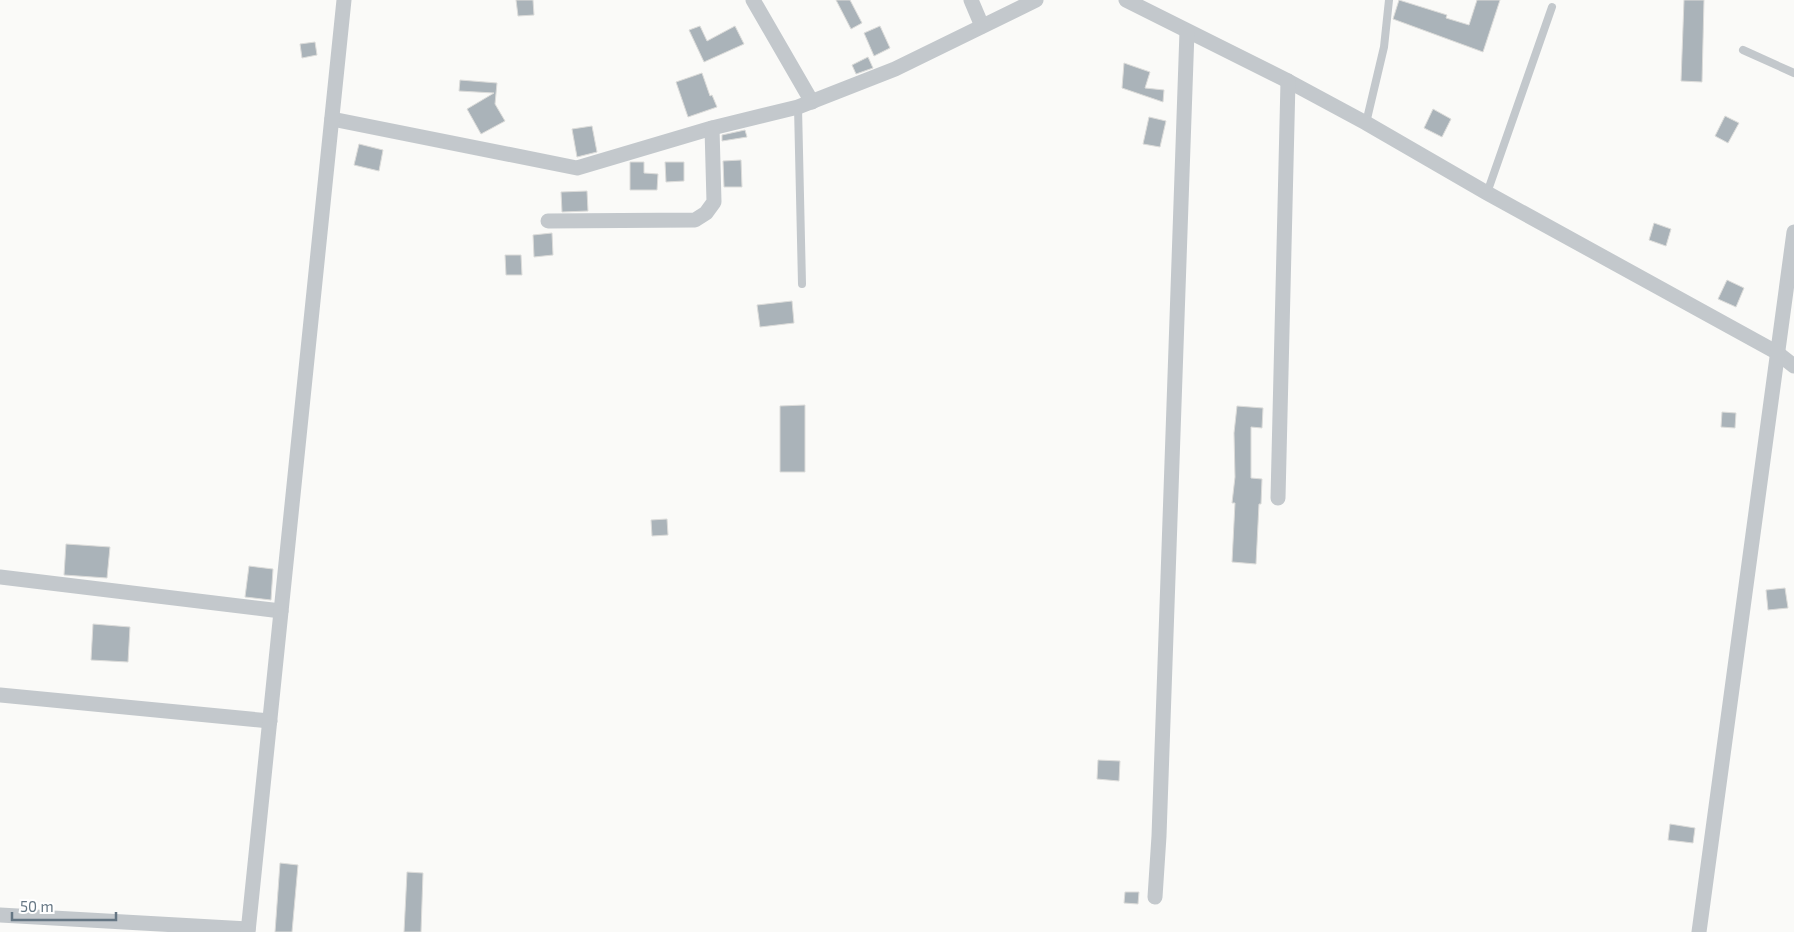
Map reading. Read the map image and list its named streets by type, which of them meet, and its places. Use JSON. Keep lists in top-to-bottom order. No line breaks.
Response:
{"scale_bar":"50 m"}
